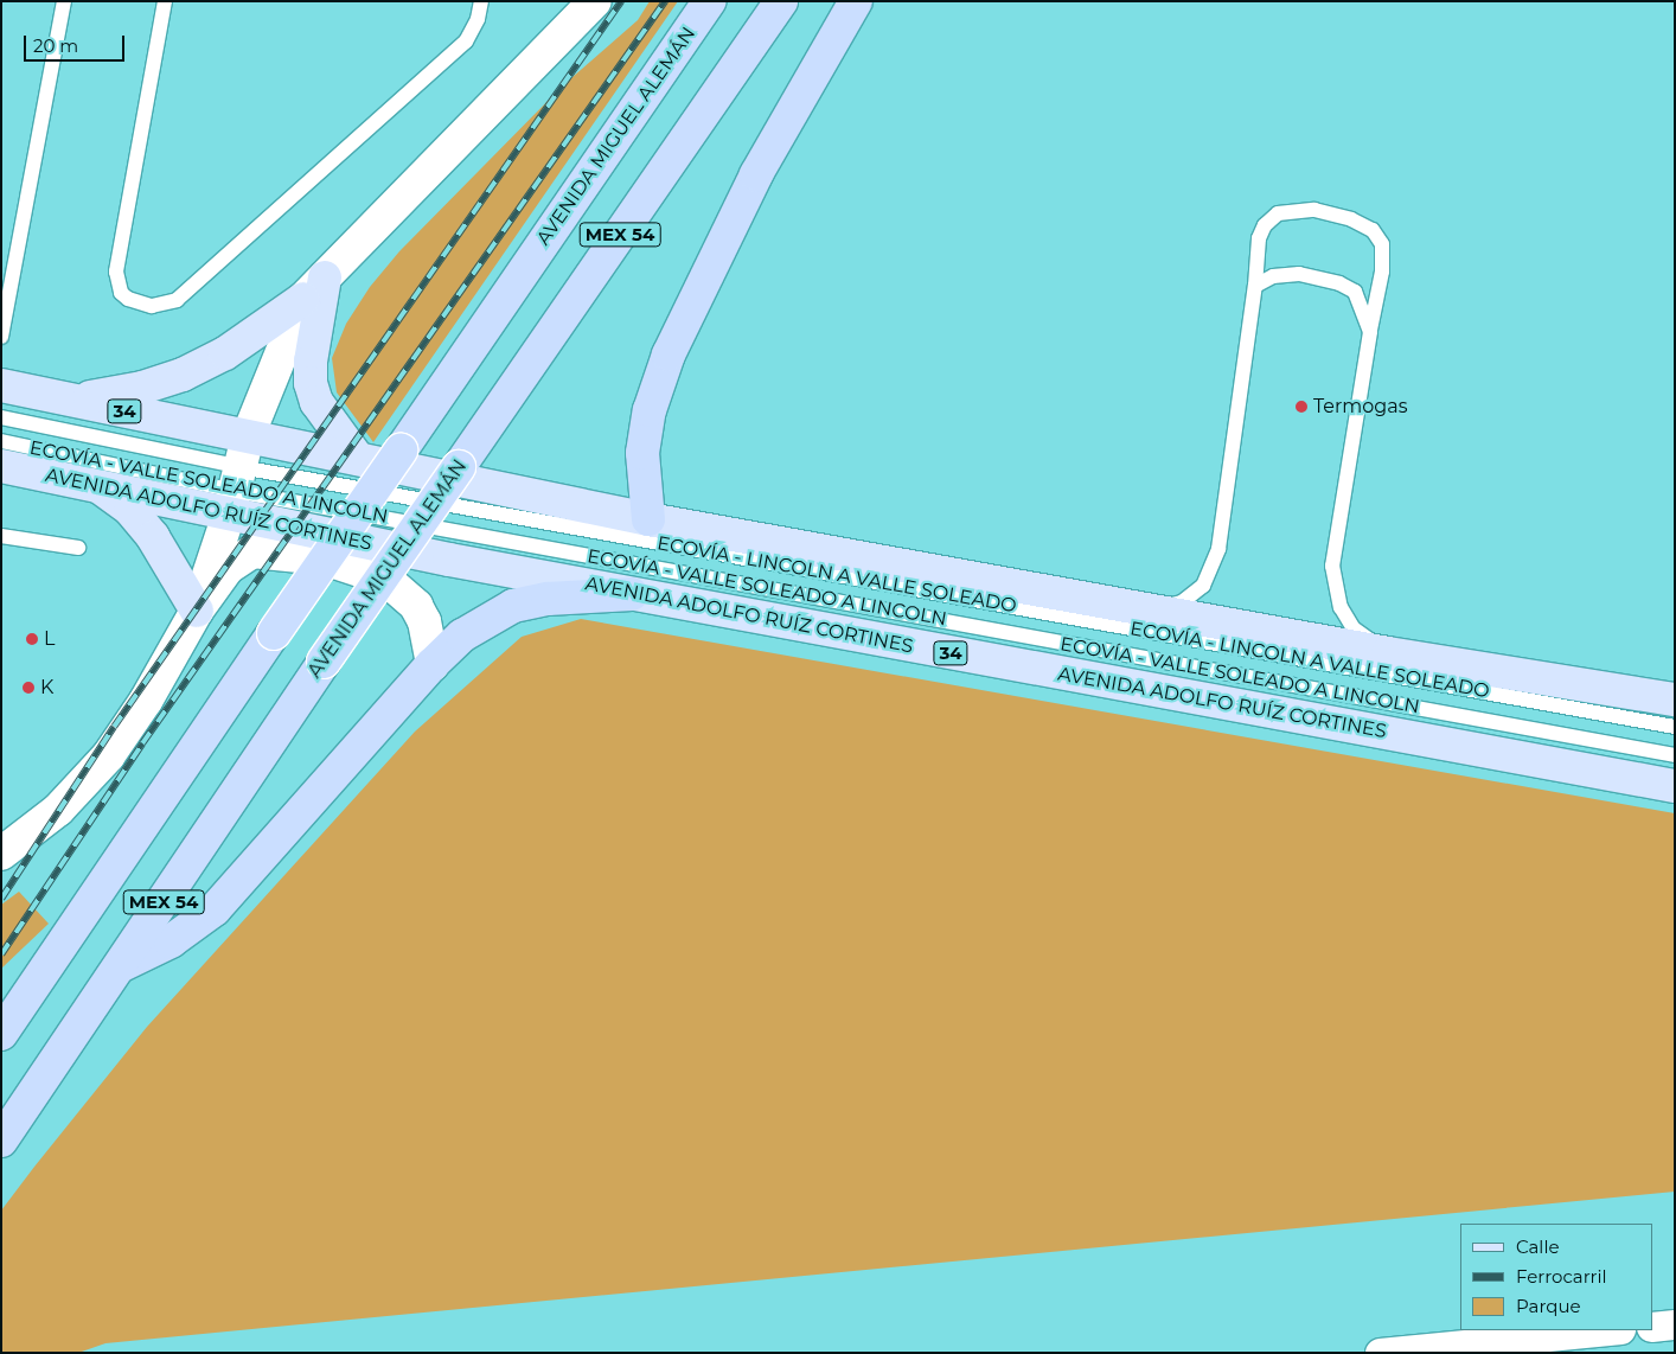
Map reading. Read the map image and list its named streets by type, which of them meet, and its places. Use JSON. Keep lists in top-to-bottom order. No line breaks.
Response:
{"streets":{"highway":["AVENIDA MIGUEL ALEMÁN","MEX 54"],"main road":["34","AVENIDA ADOLFO RUÍZ CORTINES"],"lane":["ECOVÍA - VALLE SOLEADO A LINCOLN","ECOVÍA - LINCOLN A VALLE SOLEADO"]},"crossings":[["ECOVÍA - VALLE SOLEADO A LINCOLN","AVENIDA ADOLFO RUÍZ CORTINES"],["ECOVÍA - VALLE SOLEADO A LINCOLN","ECOVÍA - LINCOLN A VALLE SOLEADO"],["AVENIDA ADOLFO RUÍZ CORTINES","ECOVÍA - LINCOLN A VALLE SOLEADO"]],"places":["Termogas","L","K"],"legend":["Calle","Ferrocarril","Parque"],"scale_bar":"20 m"}
